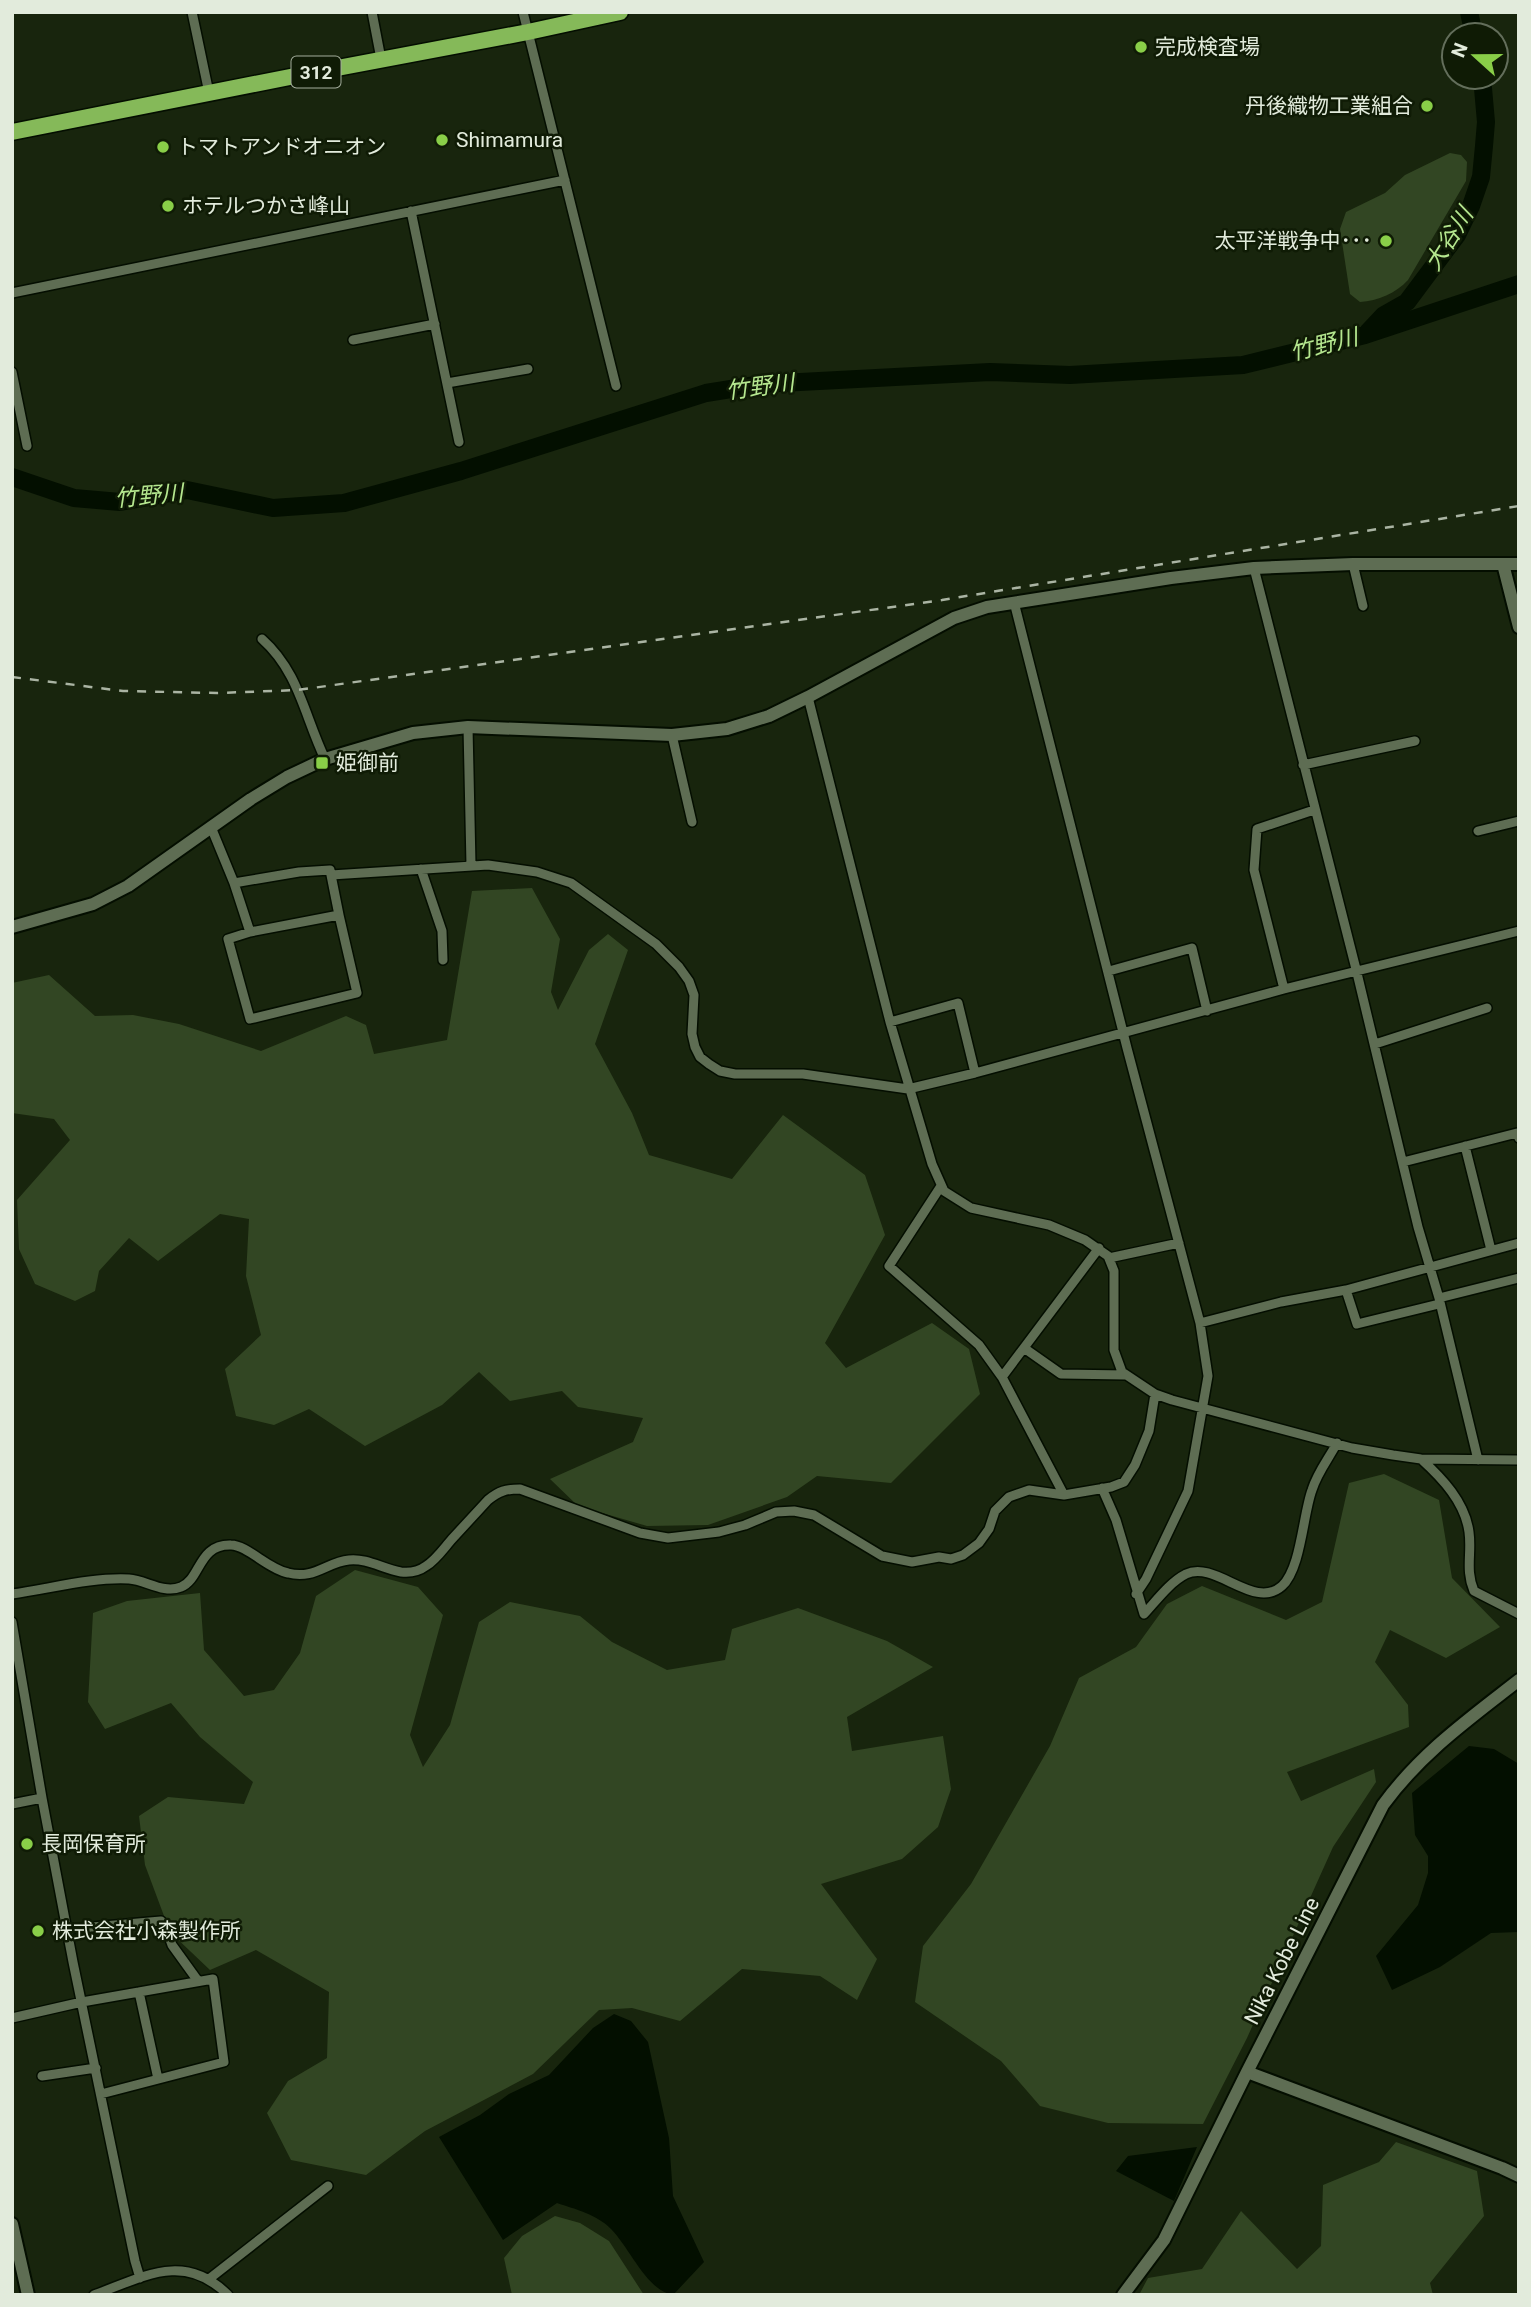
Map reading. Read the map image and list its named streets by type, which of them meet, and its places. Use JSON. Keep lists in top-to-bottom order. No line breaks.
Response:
{"streets":{"highway":["312"],"street":["Nika Kobe Line"]},"water":["大谷川","竹野川"],"places":{"other":["完成検査場","丹後織物工業組合","Shimamura","トマトアンドオニオン","ホテルつかさ峰山","太平洋戦争中･･･","長岡保育所","株式会社小森製作所"],"transit":["姫御前"]},"north":"left"}
